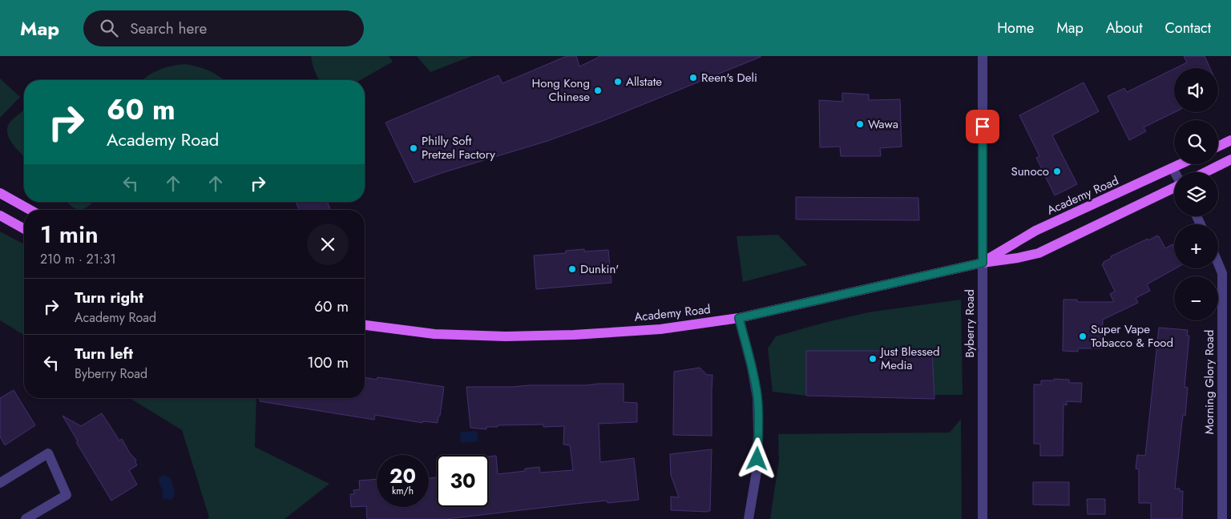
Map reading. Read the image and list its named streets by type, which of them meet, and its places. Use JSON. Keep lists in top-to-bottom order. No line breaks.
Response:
{"streets":{"main road":["Academy Road"],"street":["Byberry Road","Morning Glory Road"]},"crossings":[["Academy Road","Byberry Road"]],"places":["Reen's Deli","Allstate","Hong Kong Chinese","Wawa","Philly Soft Pretzel Factory","Sunoco","Dunkin'","Super Vape Tobacco & Food","Just Blessed Media"],"page":{"header":"Map","search":"Search here","nav":["Home","Map","About","Contact"],"map_buttons":["+","−"],"turn":["60 m","Academy Road"],"heading":["1 min","210 m · 21:31"],"list":[{"name":"Turn right","note":"Academy Road","value":"60 m"},{"name":"Turn left","note":"Byberry Road","value":"100 m"}],"speed":"20 km/h","limit":"30"}}
